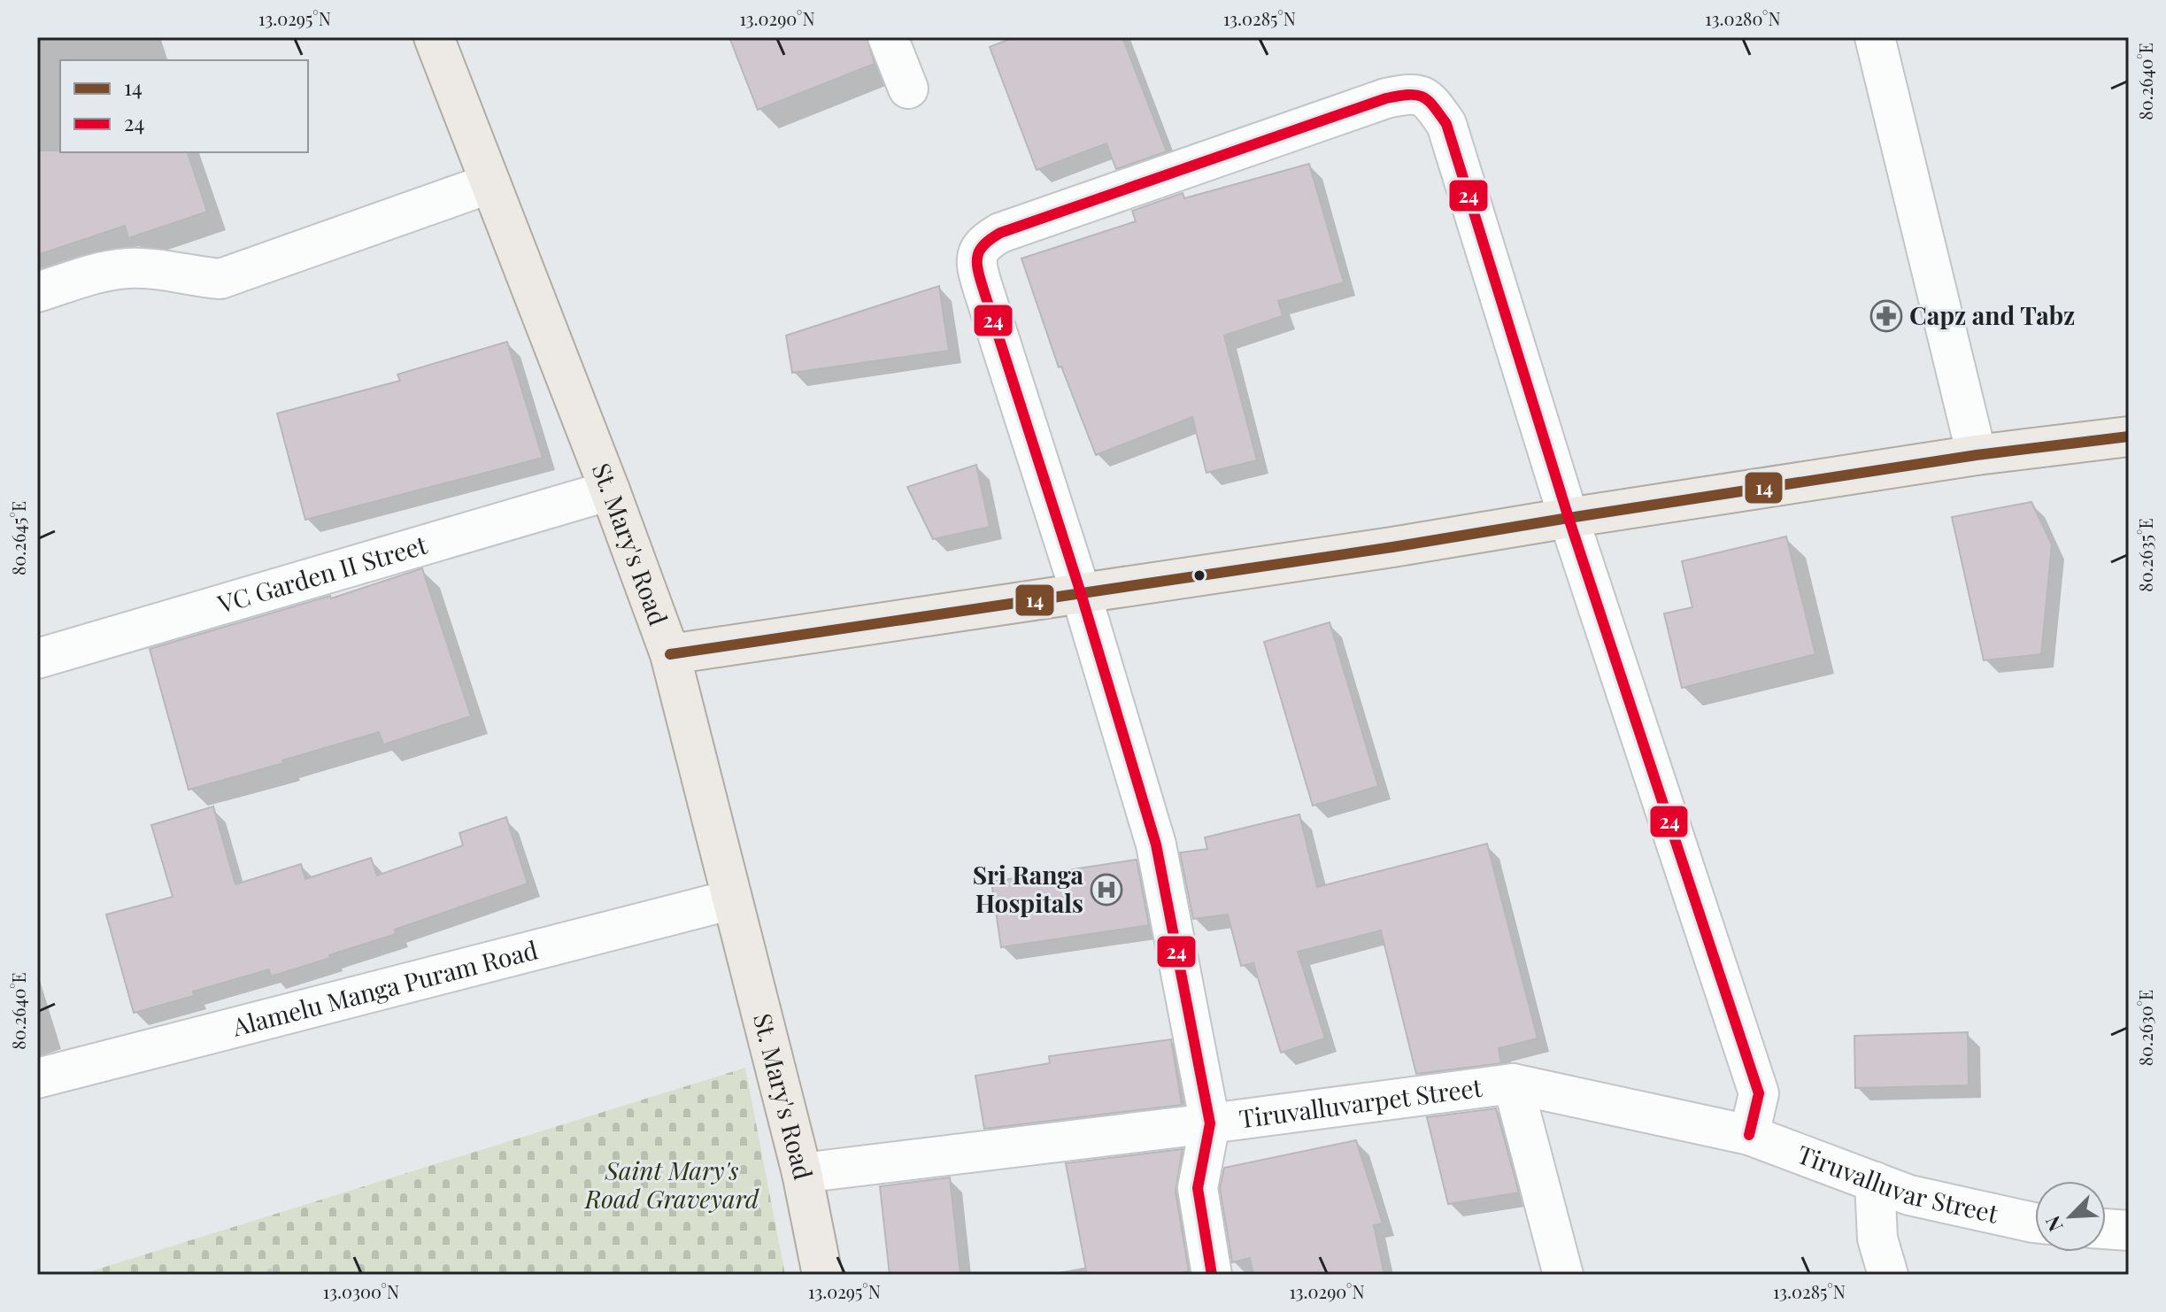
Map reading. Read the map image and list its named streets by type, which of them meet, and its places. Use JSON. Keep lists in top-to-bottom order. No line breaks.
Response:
{"streets":{"main road":["St. Mary's Road"],"street":["VC Garden II Street","Alamelu Manga Puram Road","Tiruvalluvarpet Street","Tiruvalluvar Street"]},"crossings":[["St. Mary's Road","VC Garden II Street"],["St. Mary's Road","Alamelu Manga Puram Road"],["St. Mary's Road","Tiruvalluvarpet Street"],["Tiruvalluvarpet Street","Tiruvalluvar Street"]],"parks":["Saint Mary's Road Graveyard"],"places":{"pharmacy":["Capz and Tabz"],"hospital":["Sri Ranga Hospitals"]},"lines":["transit line 24","transit line 14"],"legend":["14","24"],"north":"bottom left","coordinates":["13.0295°N","13.0290°N","13.0285°N","13.0280°N","80.2640°E","80.2645°E","80.2635°E","80.2630°E","13.0300°N"]}
